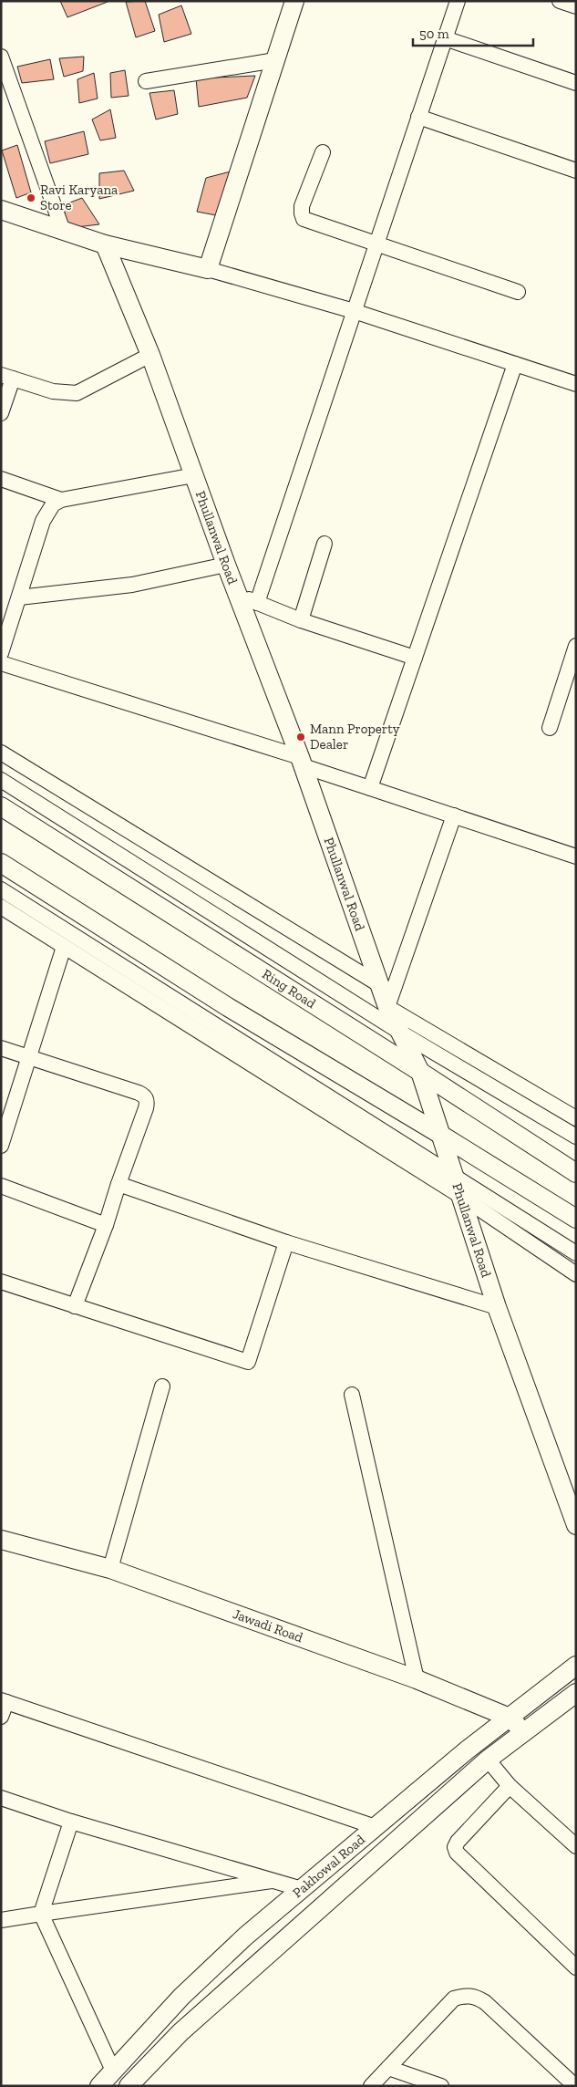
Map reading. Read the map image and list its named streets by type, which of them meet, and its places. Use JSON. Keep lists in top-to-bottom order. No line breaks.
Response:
{"streets":{"street":["Phullanwal Road","Ring Road","Jawadi Road","Pakhowal Road"]},"crossings":[["Phullanwal Road","Ring Road"],["Jawadi Road","Pakhowal Road"]],"places":["Ravi Karyana Store","Mann Property Dealer"],"scale_bar":"50 m"}
